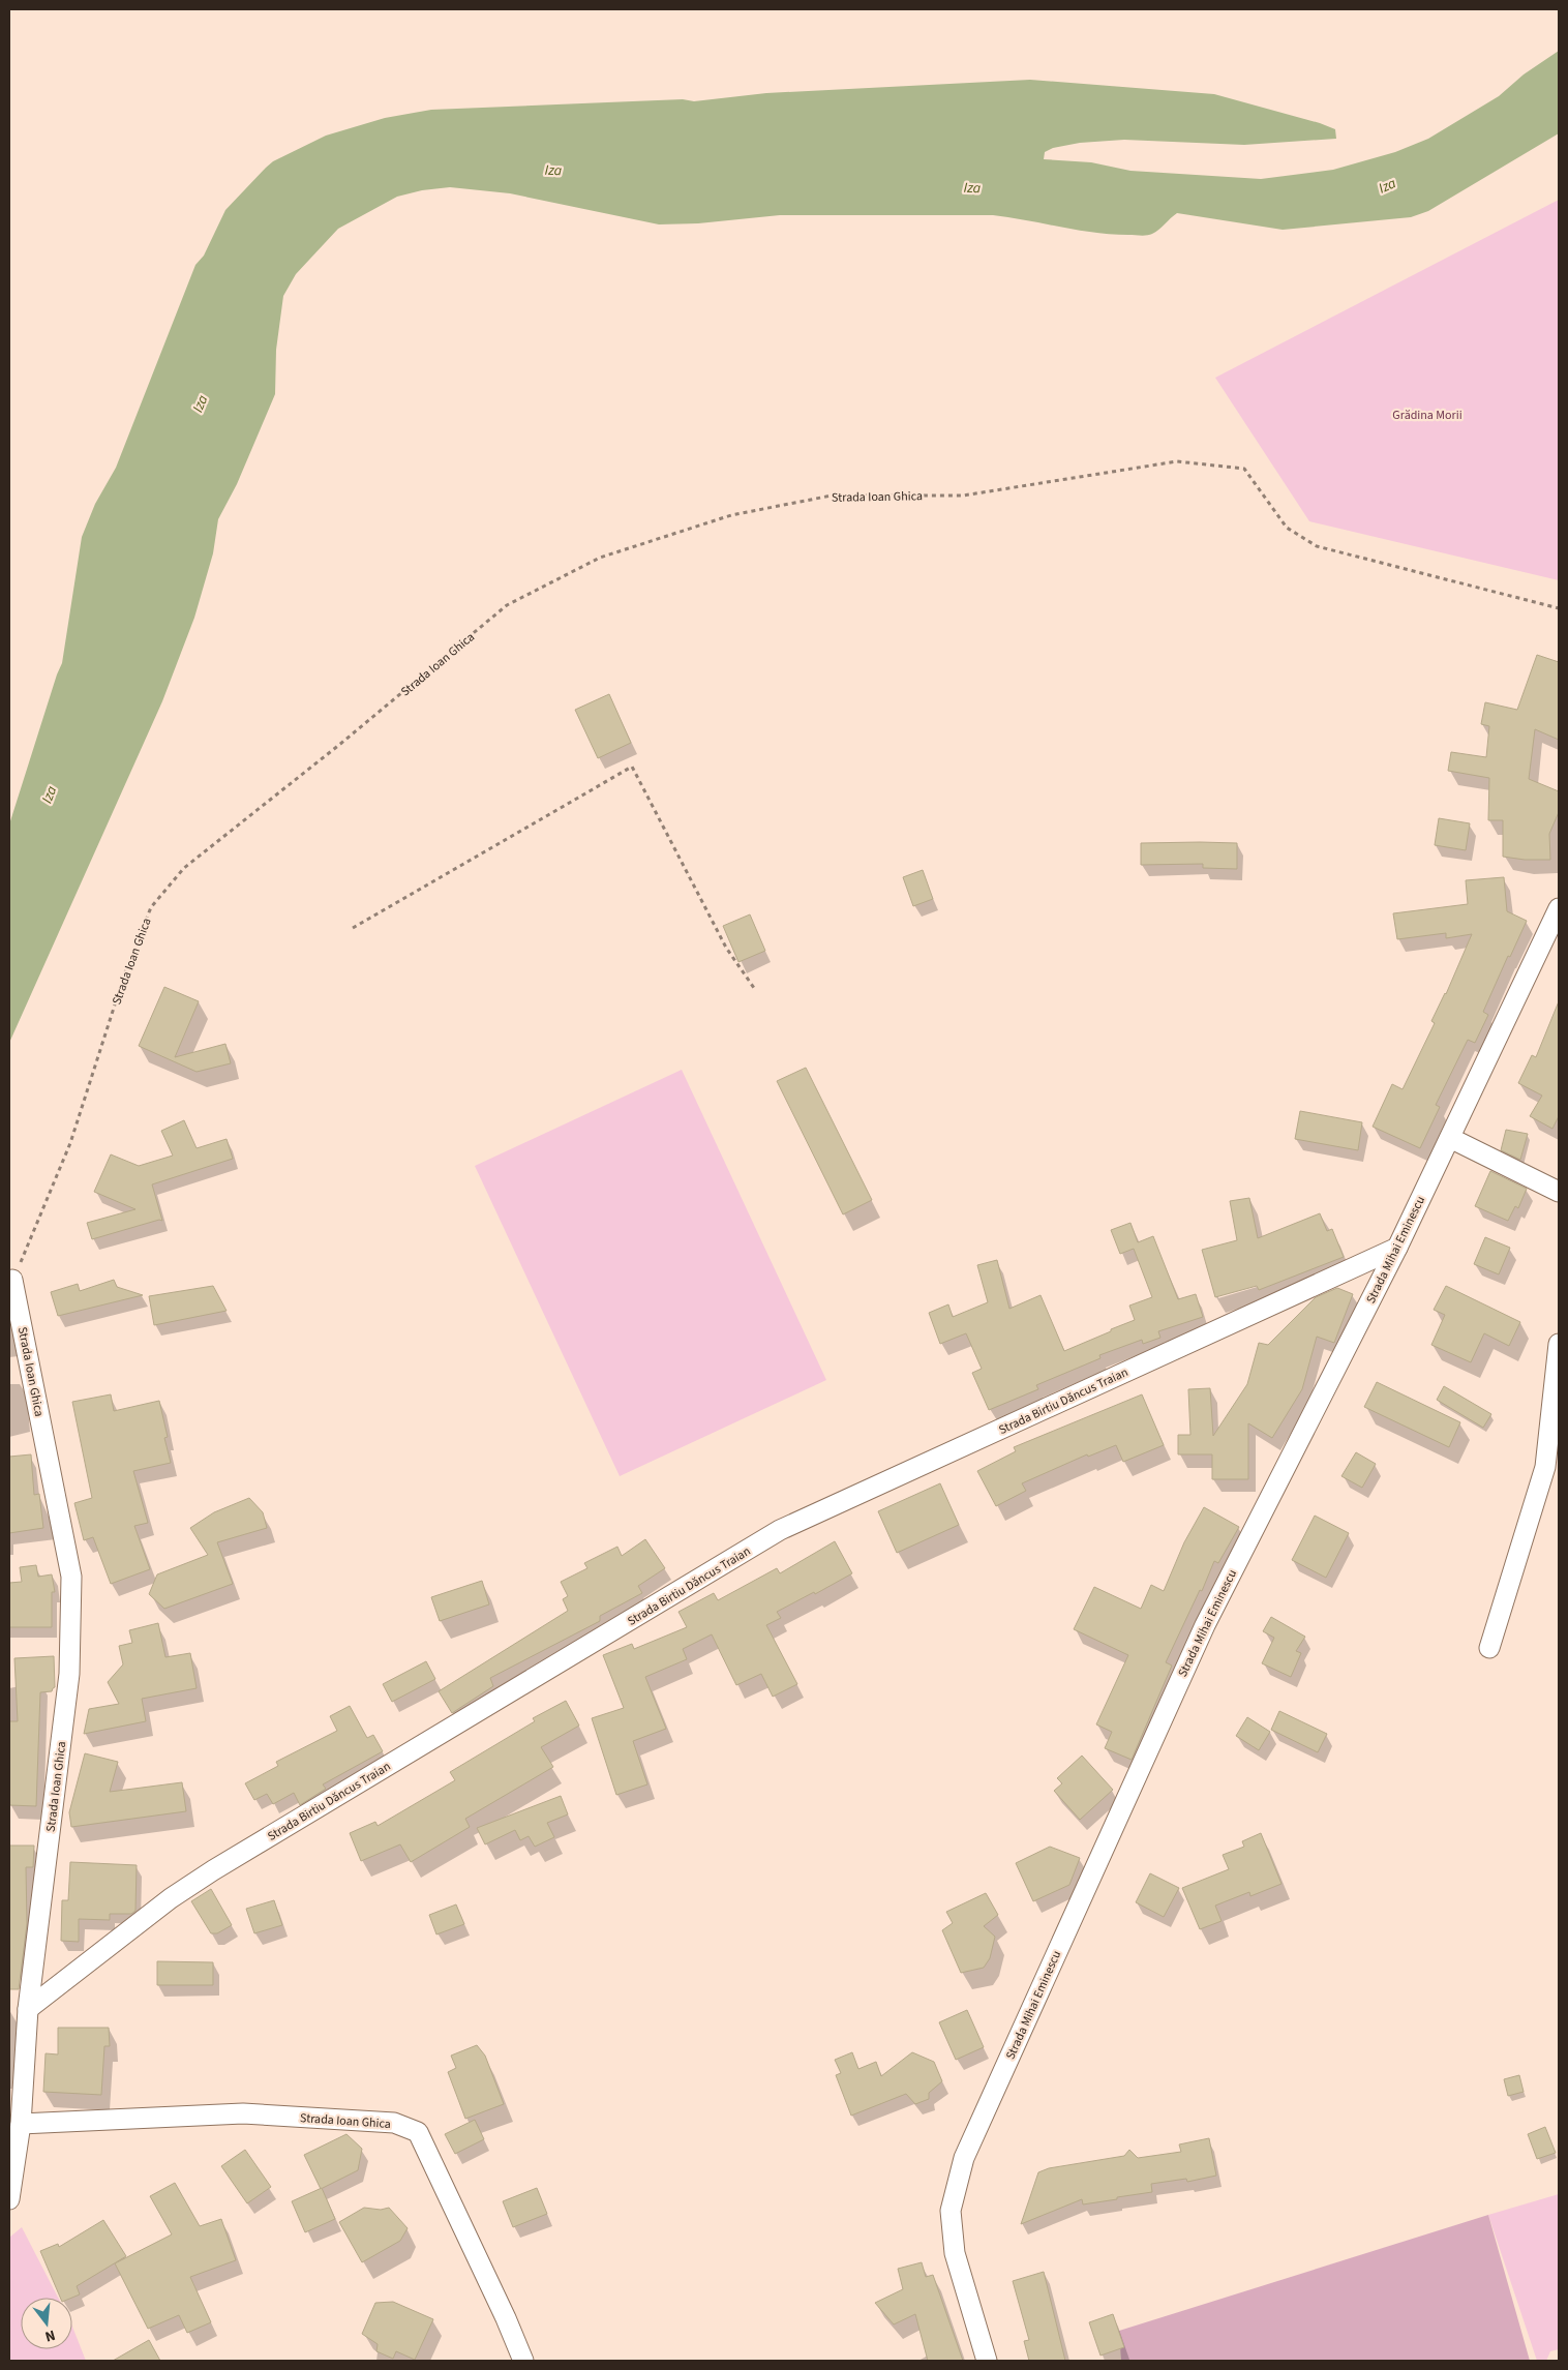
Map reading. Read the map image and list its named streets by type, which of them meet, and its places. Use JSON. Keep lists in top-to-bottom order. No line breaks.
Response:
{"streets":{"street":["Strada Ioan Ghica","Strada Mihai Eminescu","Strada Birtiu Dăncus Traian"]},"crossings":[["Strada Ioan Ghica","Strada Birtiu Dăncus Traian"],["Strada Mihai Eminescu","Strada Birtiu Dăncus Traian"]],"water":["Iza"],"parks":["Grădina Morii"],"north":"bottom"}
